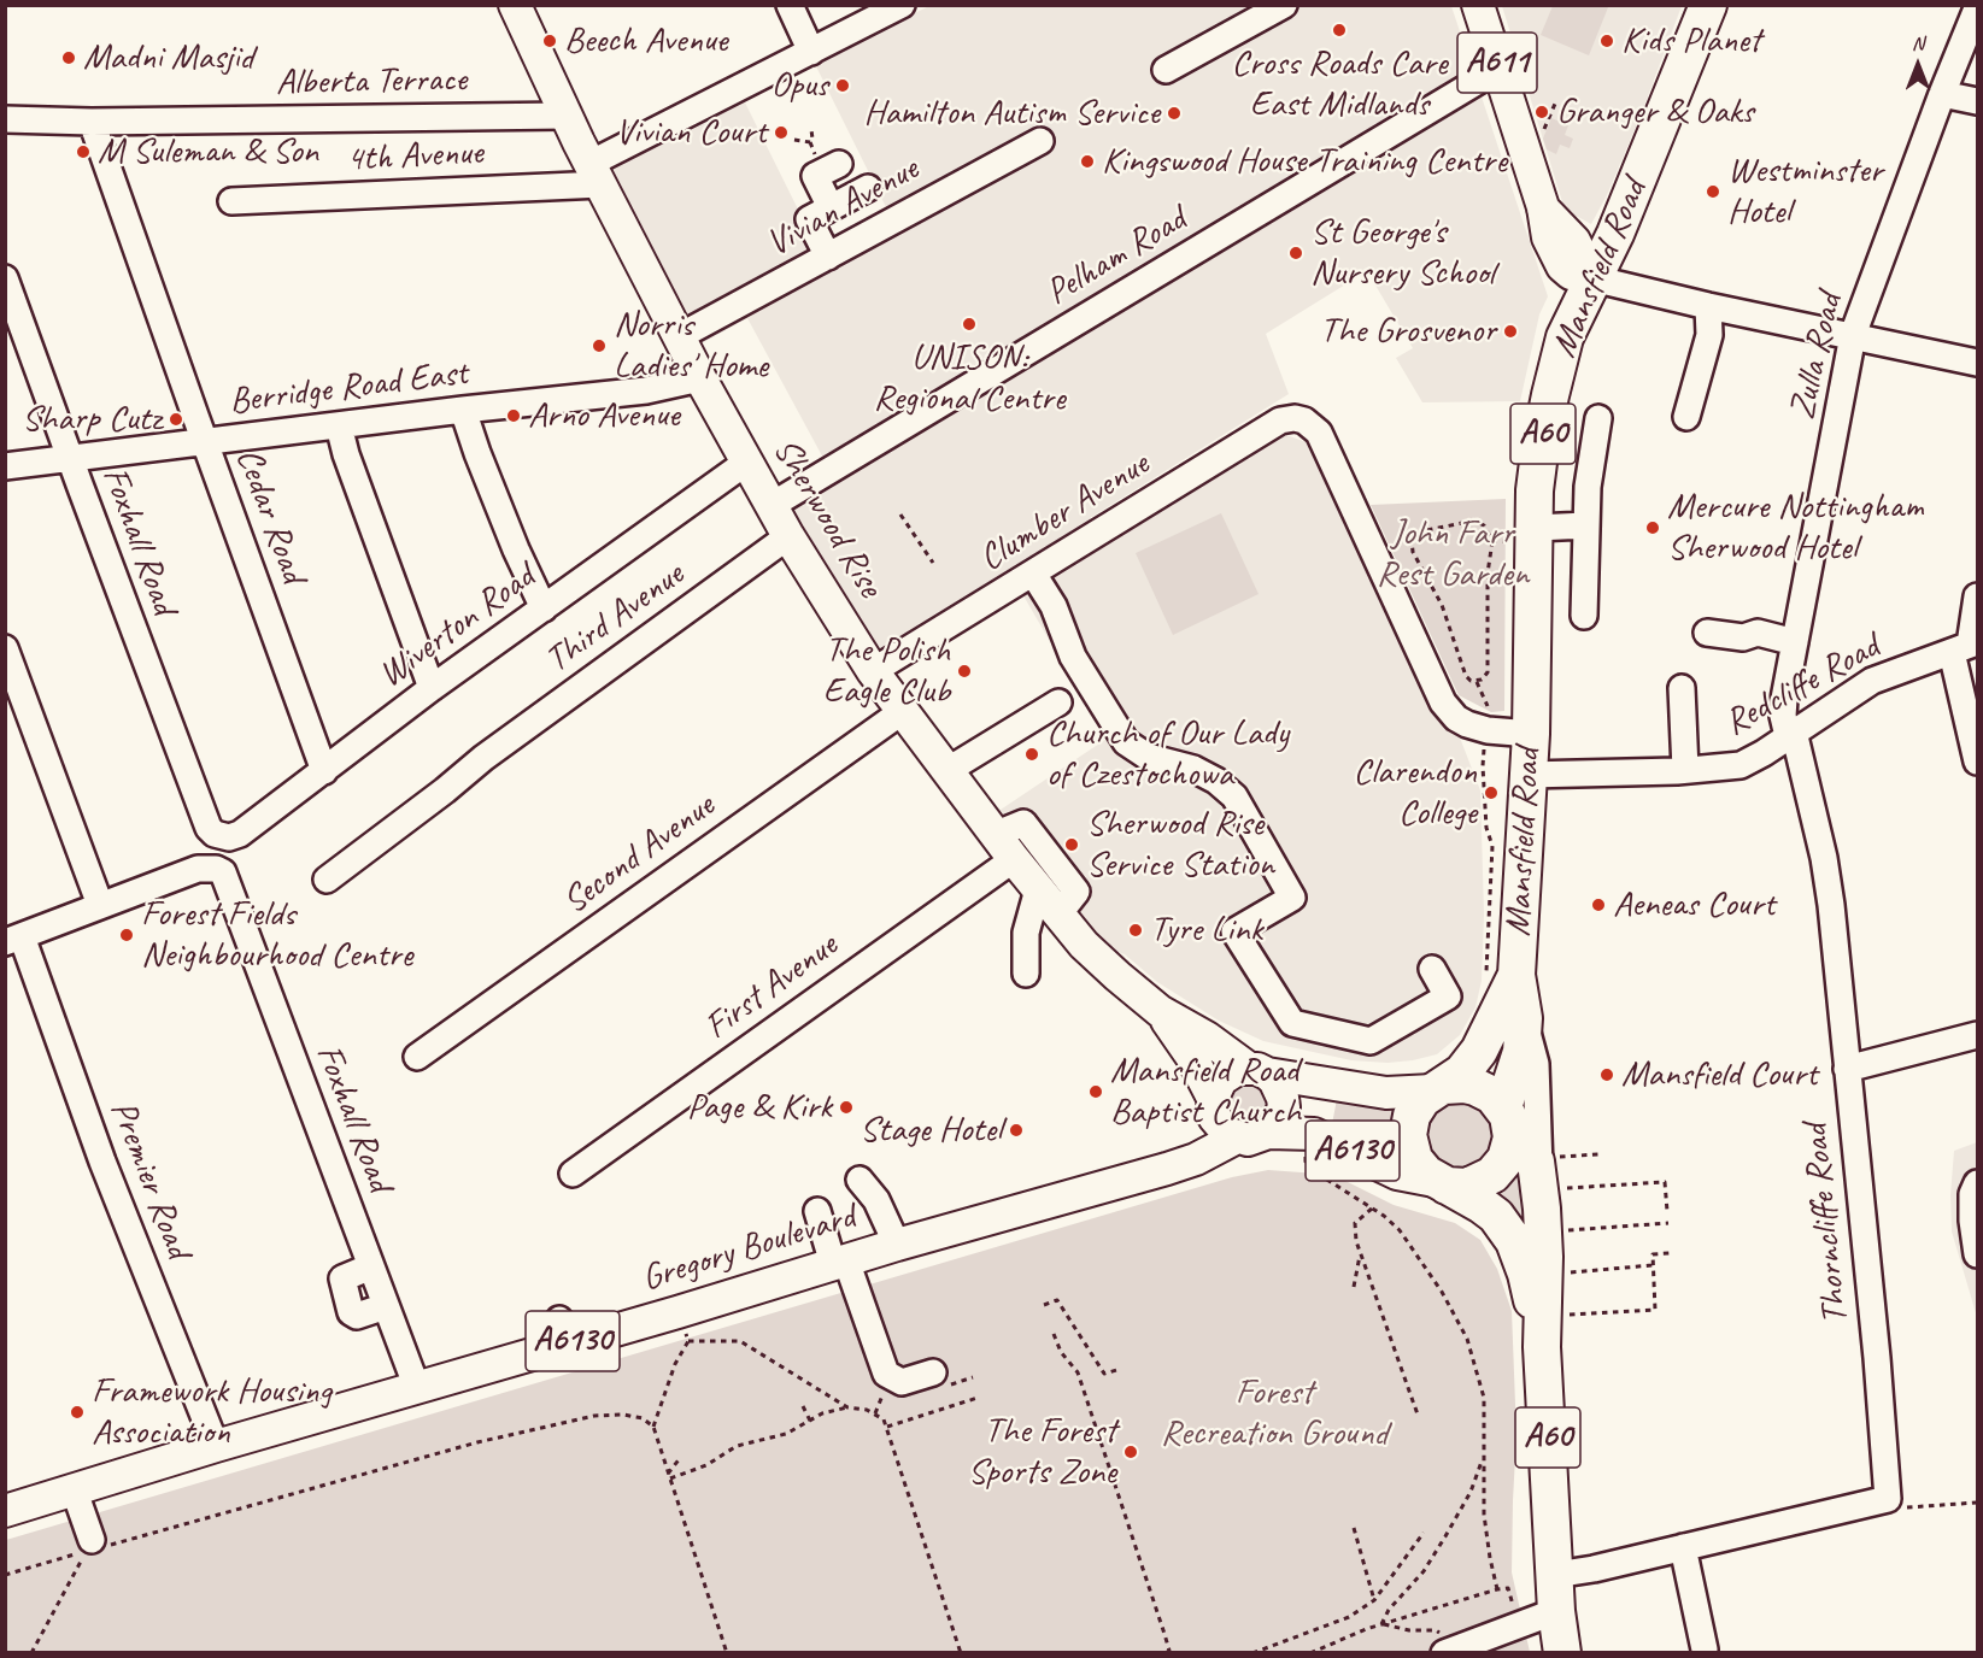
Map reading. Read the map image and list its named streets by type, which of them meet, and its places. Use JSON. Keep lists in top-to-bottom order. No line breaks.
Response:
{"streets":{"highway":["Mansfield Road","A60"],"main road":["A611","Sherwood Rise","A6130","Gregory Boulevard"],"street":["Alberta Terrace","4th Avenue","Vivian Avenue","Pelham Road","Zulla Road","Berridge Road East","Clumber Avenue","Cedar Road","Foxhall Road","Third Avenue","Wiverton Road","Redcliffe Road","Second Avenue","First Avenue","Premier Road","Thorncliffe Road"]},"crossings":[["A611","Pelham Road"],["A611","Mansfield Road"],["Alberta Terrace","Cedar Road"],["Alberta Terrace","Sherwood Rise"],["4th Avenue","Sherwood Rise"],["Vivian Avenue","Sherwood Rise"],["Pelham Road","Sherwood Rise"],["Mansfield Road","Clumber Avenue"],["Mansfield Road","Redcliffe Road"],["Mansfield Road","A6130"],["Mansfield Road","Gregory Boulevard"],["Zulla Road","Redcliffe Road"],["Zulla Road","Thorncliffe Road"],["Berridge Road East","Cedar Road"],["Berridge Road East","Sherwood Rise"],["Berridge Road East","Foxhall Road"],["Clumber Avenue","Sherwood Rise"],["Cedar Road","Wiverton Road"],["Sherwood Rise","Third Avenue"],["Sherwood Rise","Wiverton Road"],["Sherwood Rise","Second Avenue"],["Sherwood Rise","First Avenue"],["Sherwood Rise","A6130"],["Sherwood Rise","Gregory Boulevard"],["Foxhall Road","Wiverton Road"],["Foxhall Road","Gregory Boulevard"],["Redcliffe Road","Thorncliffe Road"],["A6130","Gregory Boulevard"],["Premier Road","Gregory Boulevard"]],"parks":["John Farr Rest Garden","Forest Recreation Ground"],"places":["Cross Roads Care East Midlands","Beech Avenue","Kids Planet","Madni Masjid","Opus","Granger & Oaks","Hamilton Autism Service","Vivian Court","M Suleman & Son","Kingswood House Training Centre","Westminster Hotel","St George's Nursery School","UNISON: Regional Centre","The Grosvenor","Norris Ladies' Home","Arno Avenue","Sharp Cutz","Mercure Nottingham Sherwood Hotel","The Polish Eagle Club","Church of Our Lady of Czestochowa","Clarendon College","Sherwood Rise Service Station","Aeneas Court","Tyre Link","Forest Fields Neighbourhood Centre","Mansfield Court","Mansfield Road Baptist Church","Page & Kirk","Stage Hotel","Framework Housing Association","The Forest Sports Zone"],"north":"top"}
